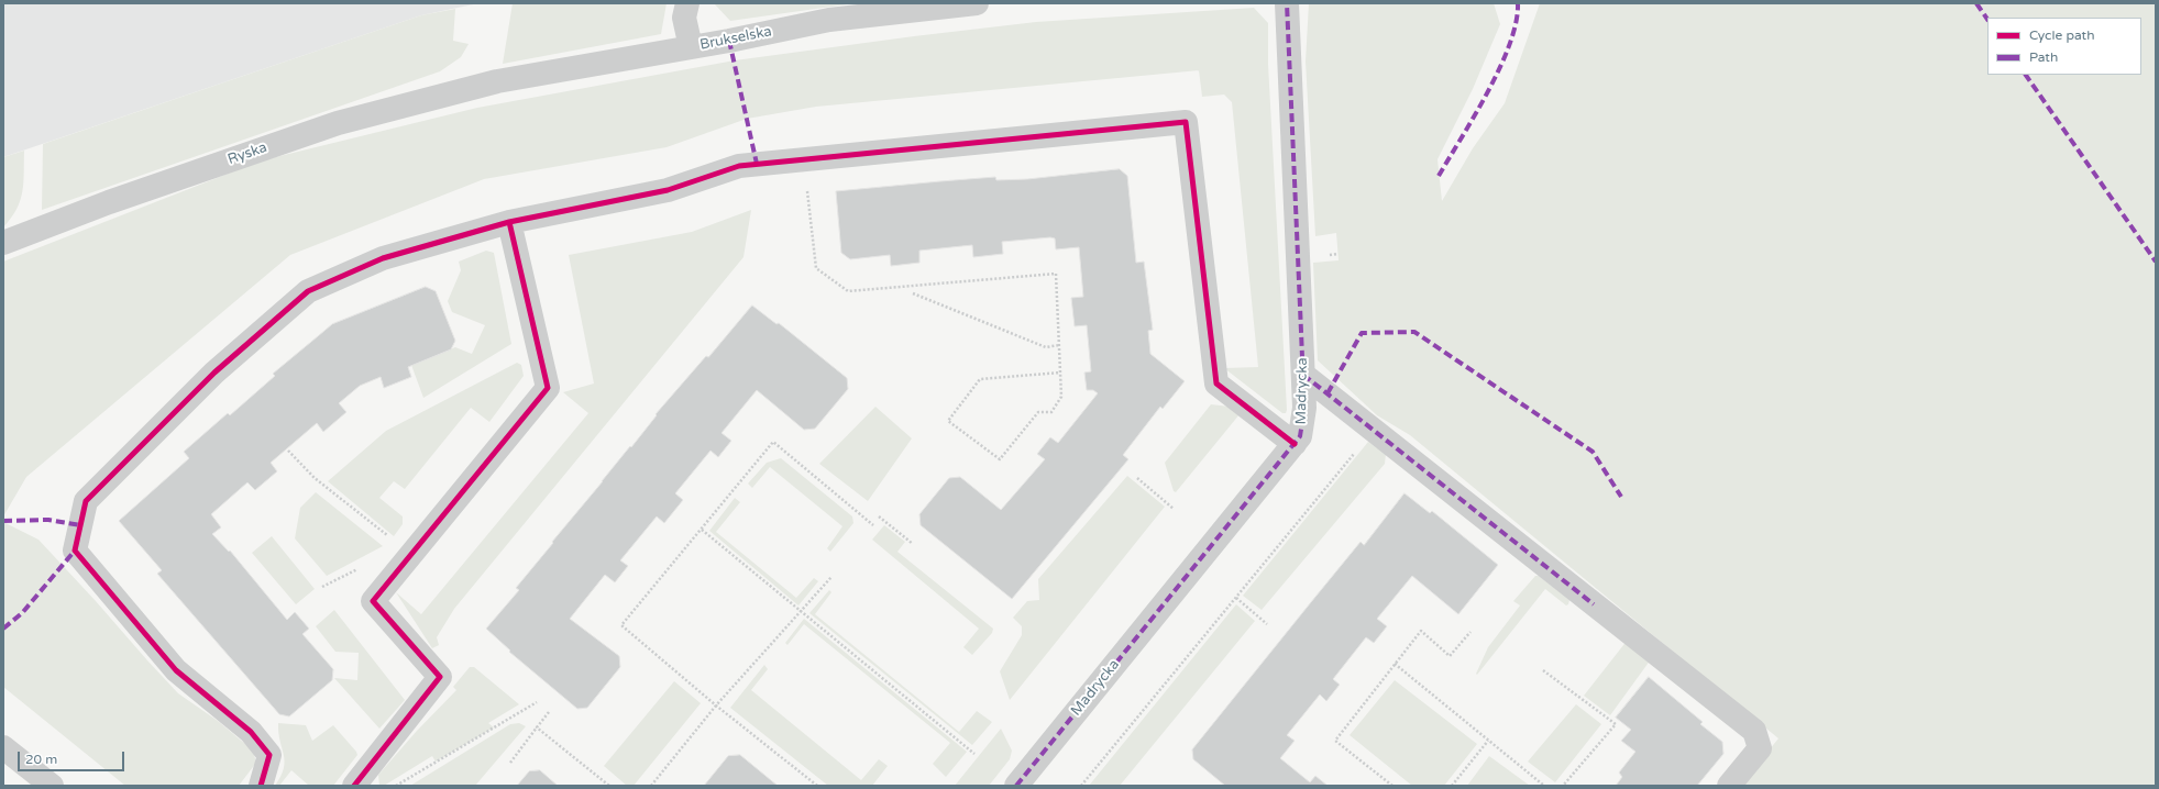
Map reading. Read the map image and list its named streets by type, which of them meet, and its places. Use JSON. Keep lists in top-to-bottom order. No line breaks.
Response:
{"streets":{"street":["Brukselska","Ryska","Madrycka"]},"crossings":[["Brukselska","Ryska"]],"legend":["Cycle path","Path"],"scale_bar":"20 m"}
